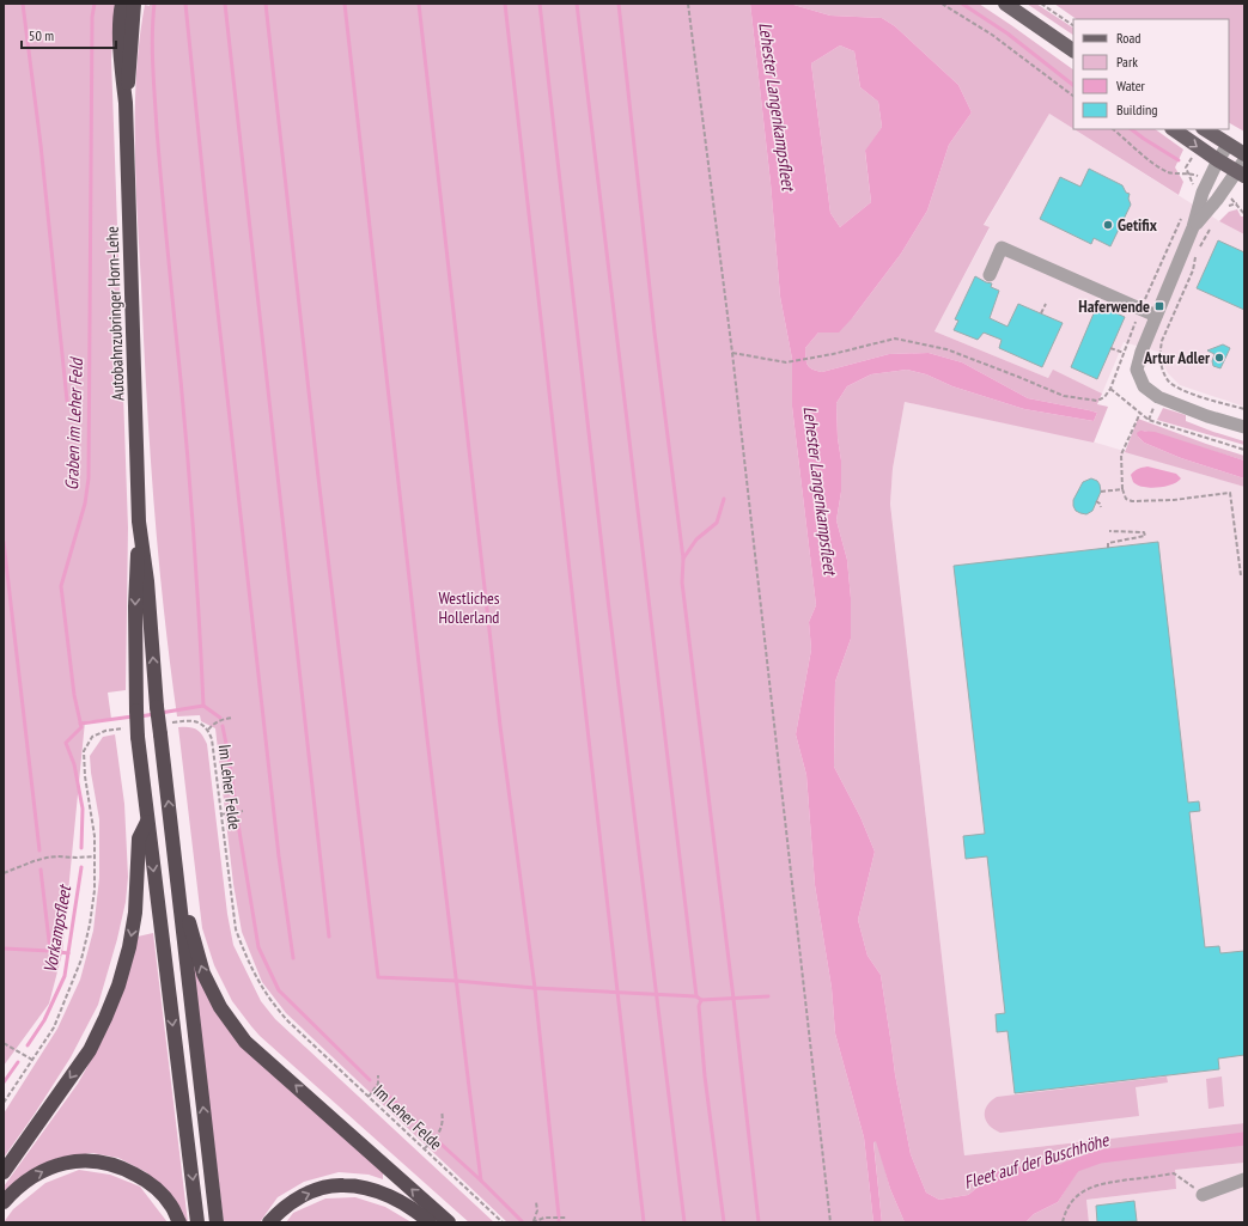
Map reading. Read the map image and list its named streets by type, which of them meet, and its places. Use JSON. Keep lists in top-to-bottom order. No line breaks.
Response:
{"streets":{"highway":["Autobahnzubringer Horn-Lehe"],"path":["Im Leher Felde"]},"water":["Lehester Langenkampsfleet","Graben im Leher Feld","Vorkampsfleet","Fleet auf der Buschhöhe"],"parks":["Westliches Hollerland"],"places":{"other":["Getifix","Artur Adler"],"transit":["Haferwende"]},"legend":["Road","Park","Water","Building"],"scale_bar":"50 m"}
